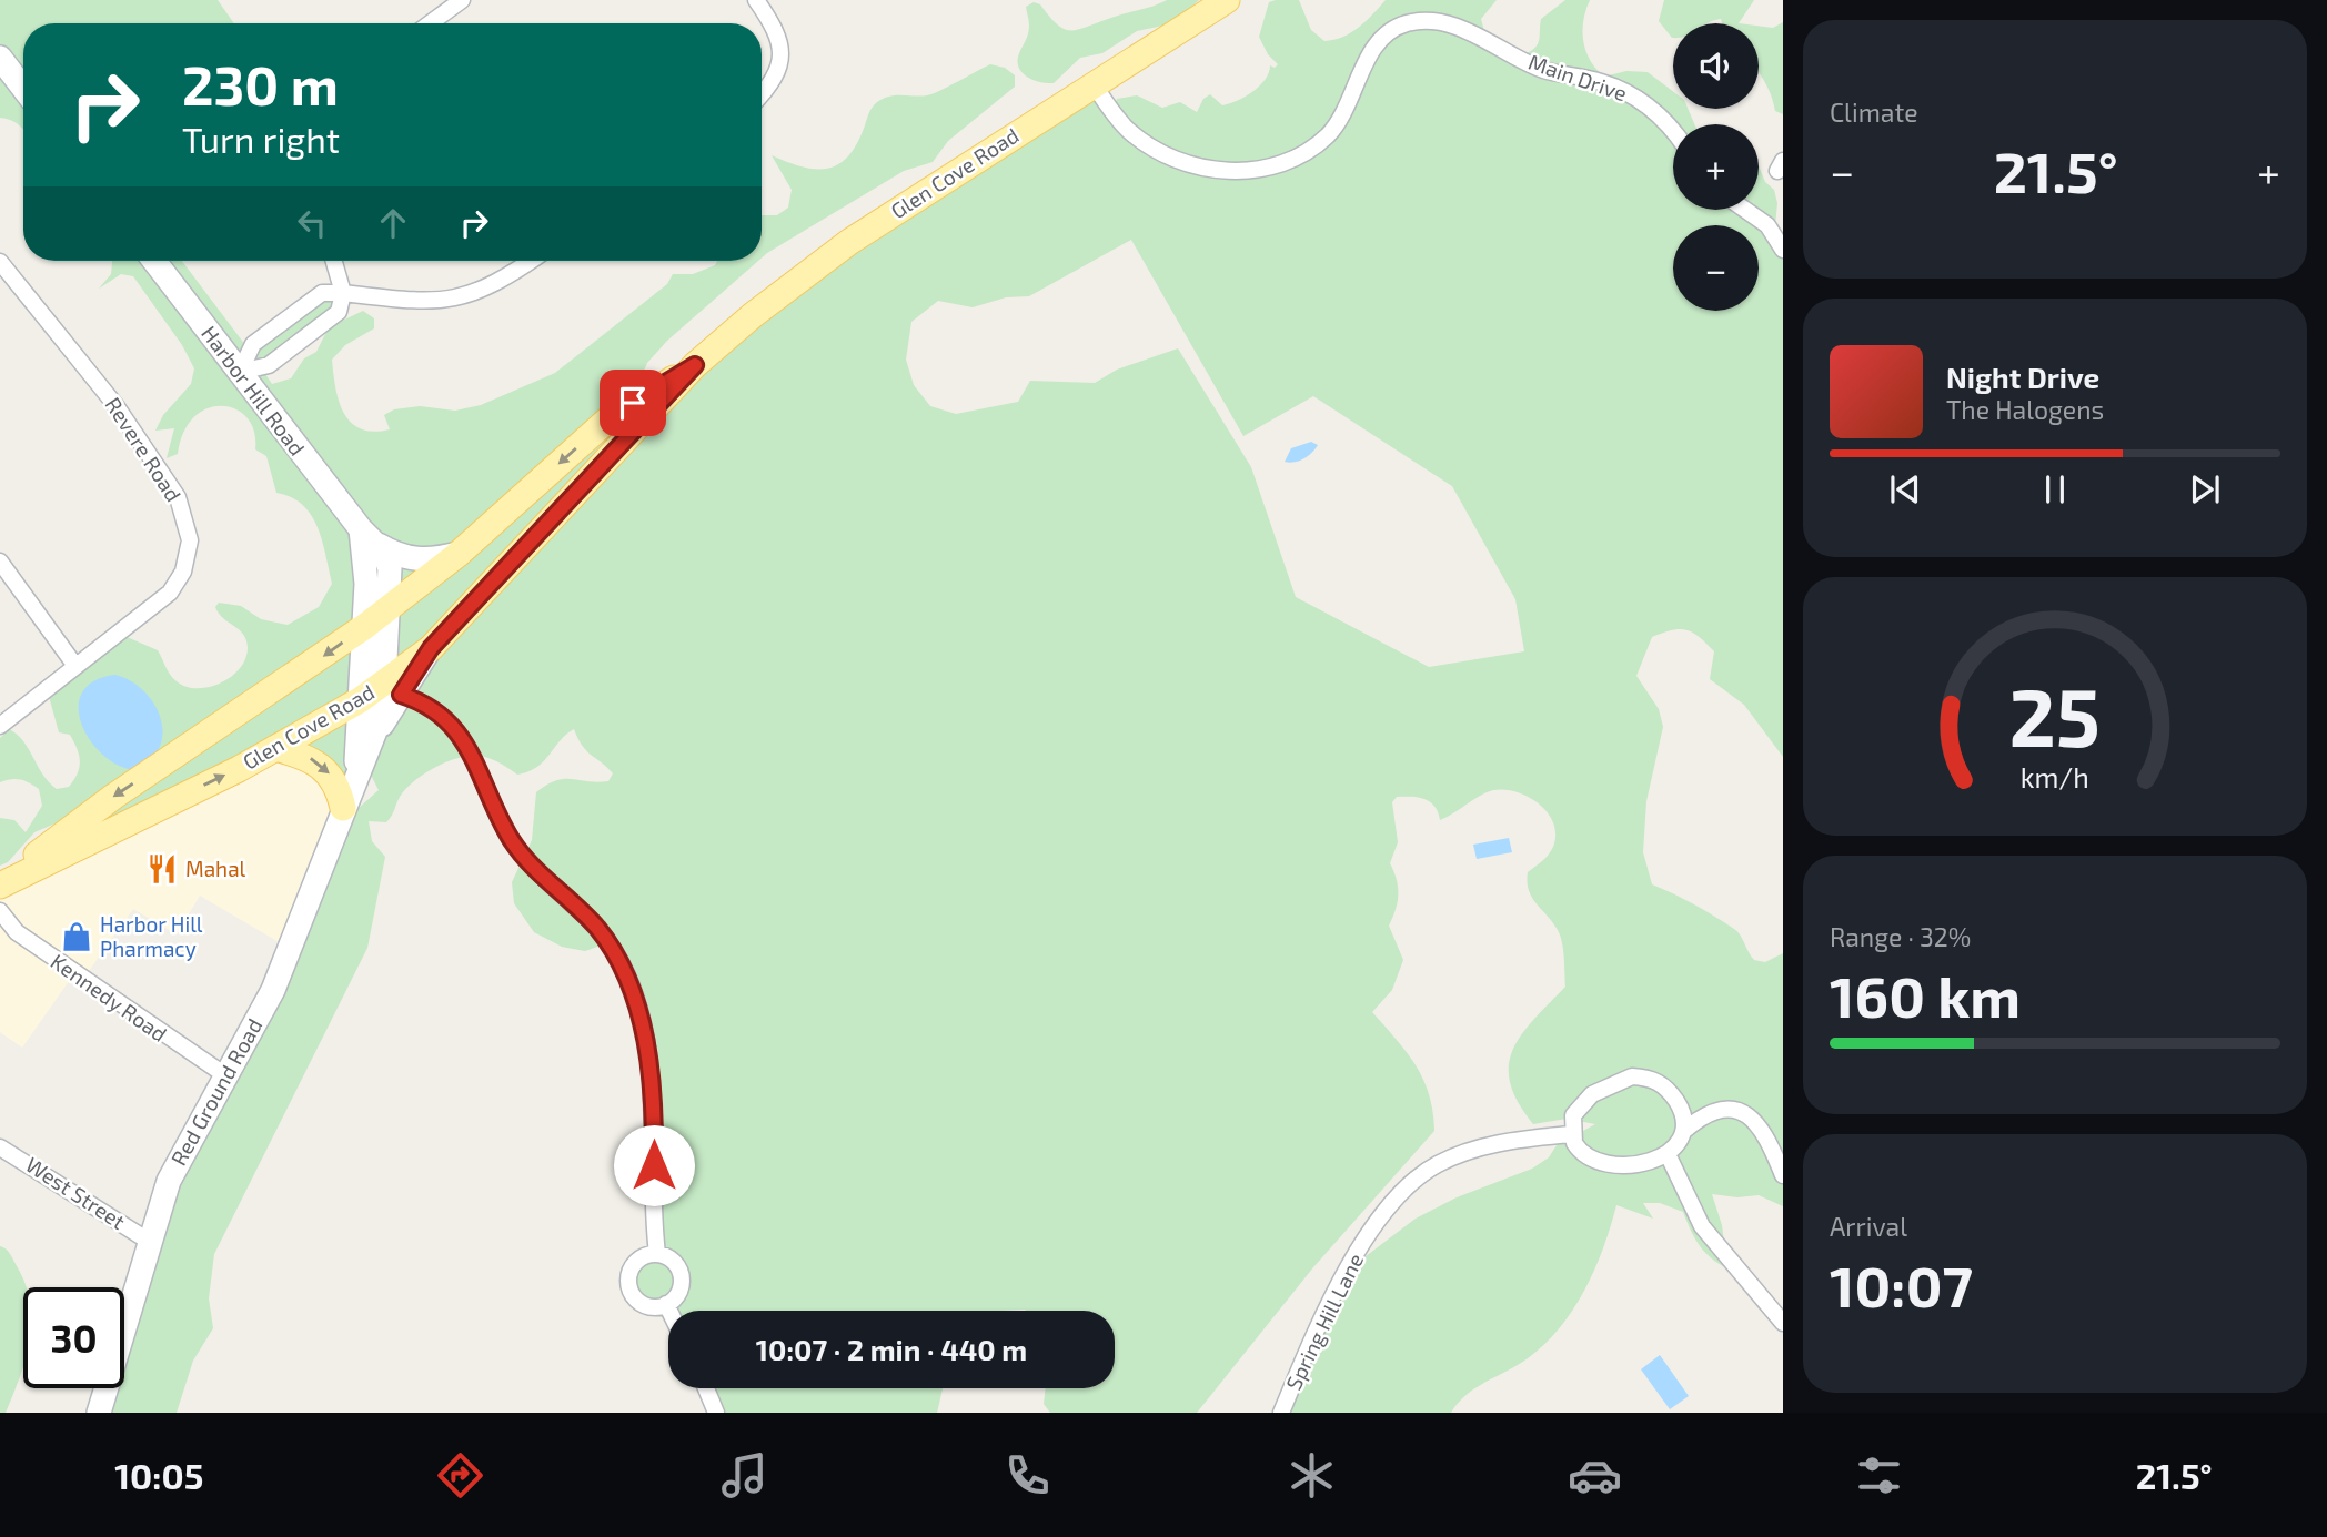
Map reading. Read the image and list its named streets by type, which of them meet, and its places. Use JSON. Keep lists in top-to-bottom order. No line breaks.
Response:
{"streets":{"main road":["Glen Cove Road"],"street":["Main Drive","Harbor Hill Road","Revere Road","Kennedy Road","Red Ground Road","West Street","Spring Hill Lane"]},"crossings":[["Main Drive","Glen Cove Road"],["Glen Cove Road","Harbor Hill Road"],["Glen Cove Road","Red Ground Road"],["Harbor Hill Road","Red Ground Road"],["Kennedy Road","Red Ground Road"],["Red Ground Road","West Street"]],"places":{"restaurant":["Mahal"],"shop":["Harbor Hill Pharmacy"]},"page":{"tile":["Climate",["Range · 32%","160 km"],["Arrival","10:07"]],"map_buttons":["+","−"],"turn":["230 m","Turn right"],"heat":["−","21.5°","+"],"song":["Night Drive","The Halogens"],"limit":"30","trip":"10:07 · 2 min · 440 m","tabs":["10:05","21.5°"],"gauge":["25","km/h"]}}
